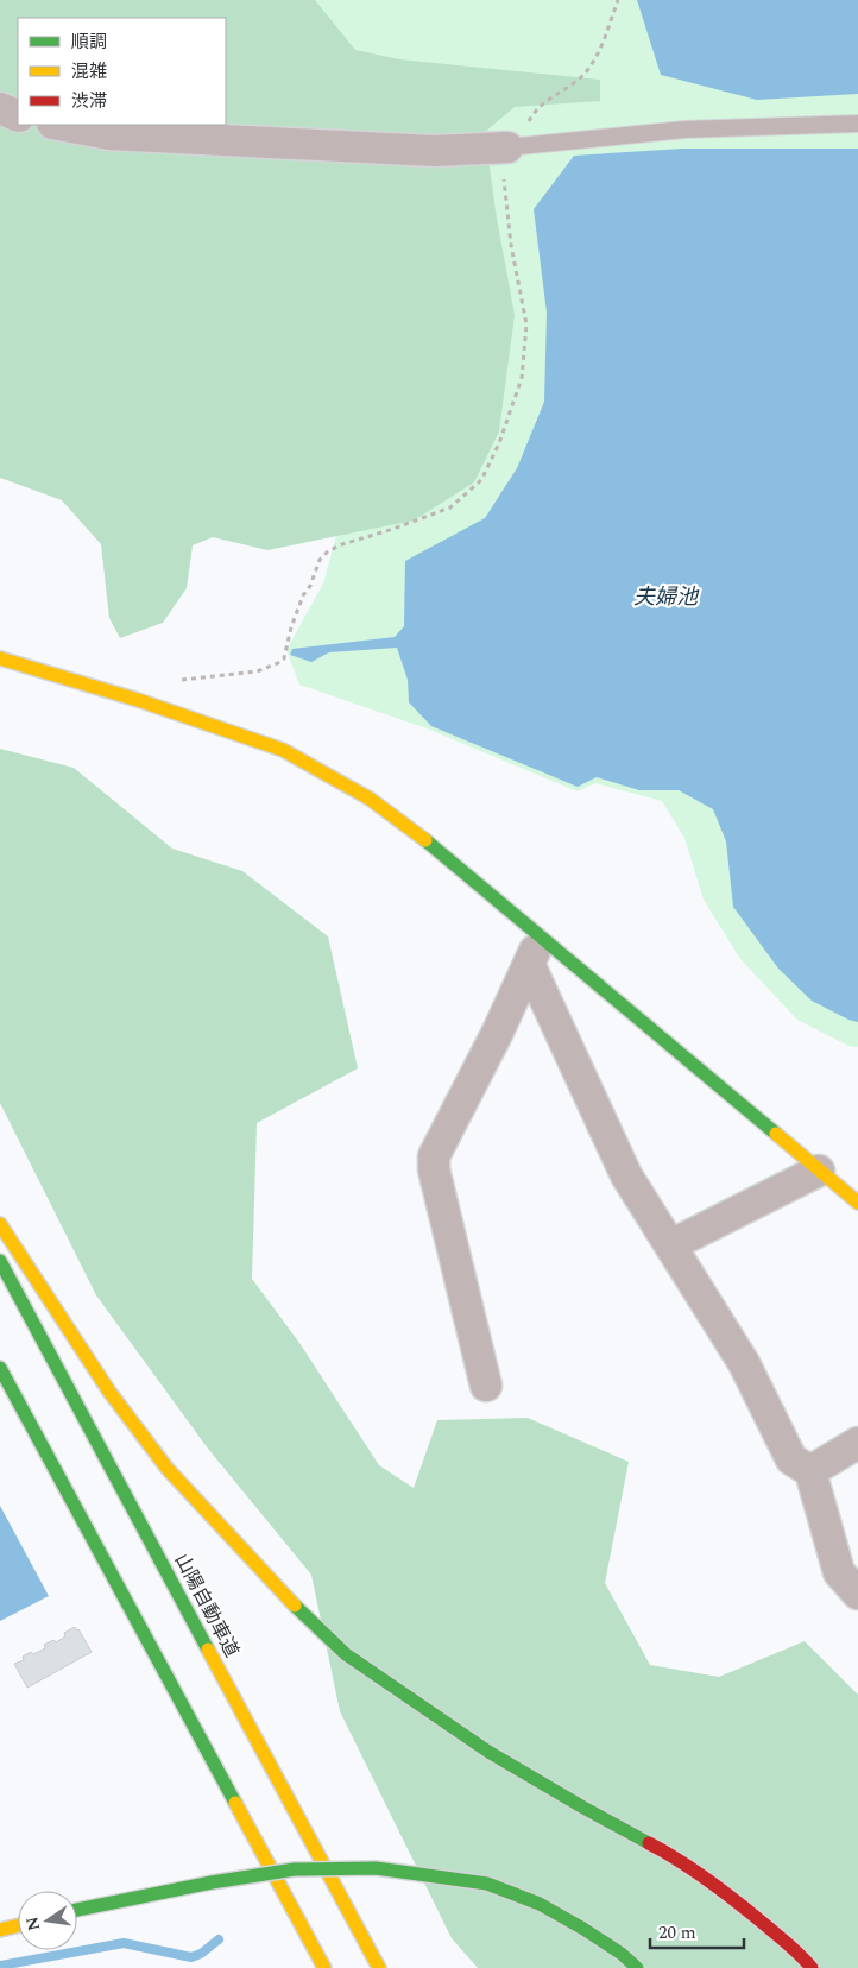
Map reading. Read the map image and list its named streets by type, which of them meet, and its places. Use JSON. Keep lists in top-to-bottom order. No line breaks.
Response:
{"streets":{"main road":["山陽自動車道"]},"water":["夫婦池"],"legend":["順調","混雑","渋滞"],"scale_bar":"20 m","north":"left"}
